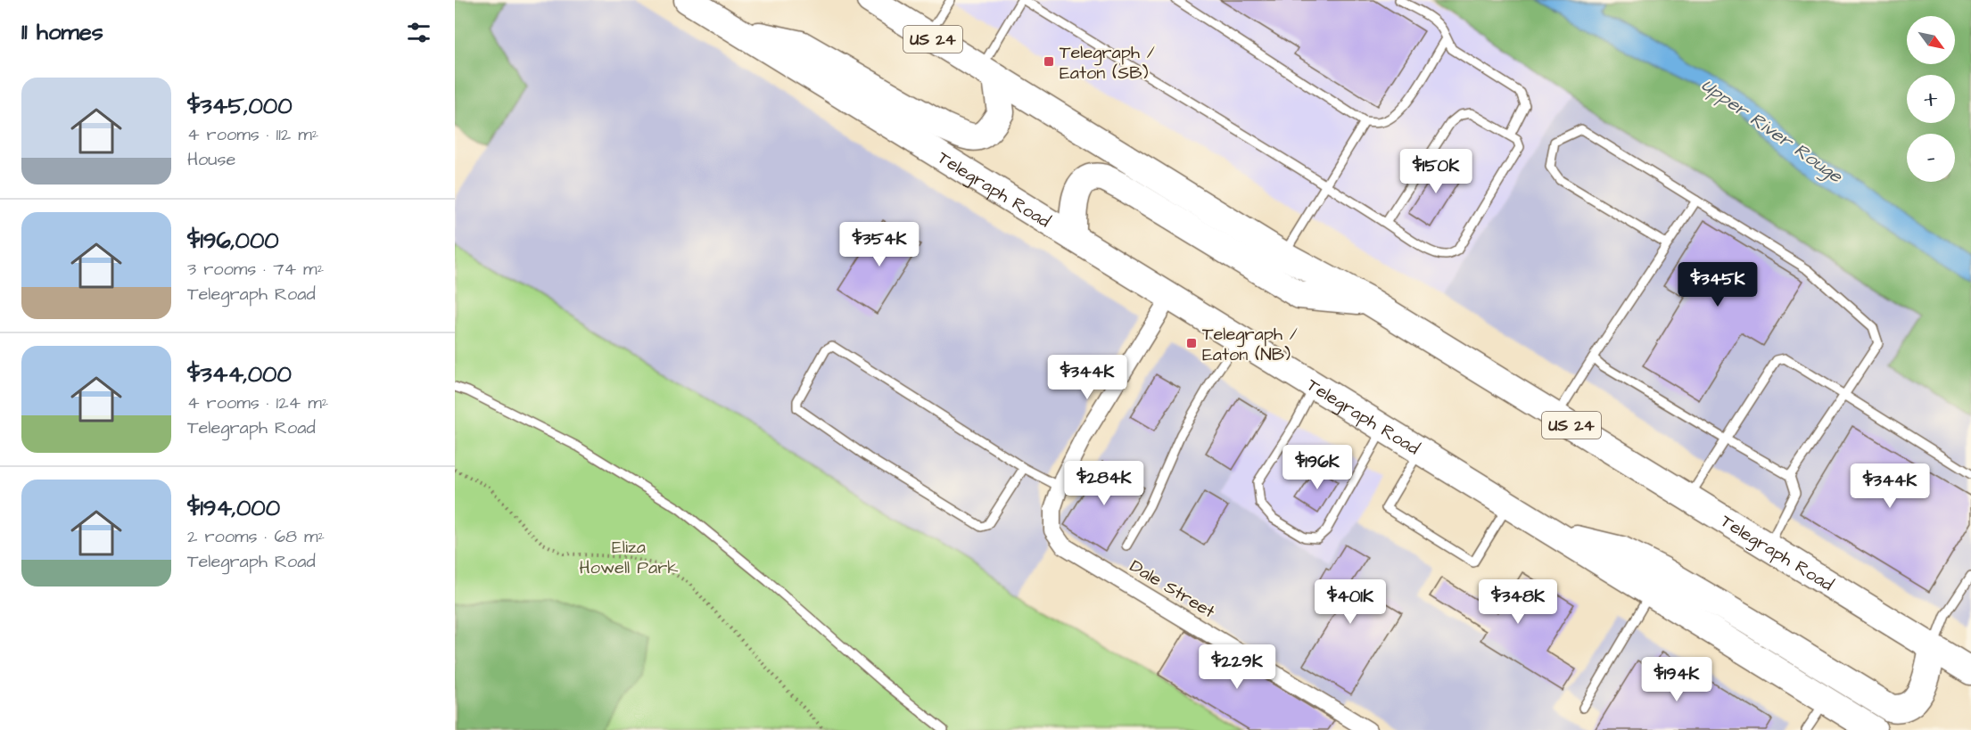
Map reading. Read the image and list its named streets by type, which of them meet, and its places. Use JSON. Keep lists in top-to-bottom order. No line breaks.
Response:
{"streets":{"main road":["US 24","Telegraph Road"],"street":["Dale Street"]},"water":["Upper River Rouge"],"parks":["Eliza Howell Park"],"places":{"transit":["Telegraph / Eaton (SB)","Telegraph / Eaton (NB)"]},"north":"bottom right","page":{"heading":"11 homes","map_buttons":["+","−"],"list":[{"name":"$345,000","note":"4 rooms · 112 m² · House"},{"name":"$196,000","note":"3 rooms · 74 m² · Telegraph Road"},{"name":"$344,000","note":"4 rooms · 124 m² · Telegraph Road"},{"name":"$194,000","note":"2 rooms · 68 m² · Telegraph Road"}],"price":["$150K","$354K","$345K","$344K","$196K","$284K","$344K","$401K","$348K","$229K","$194K"]}}
